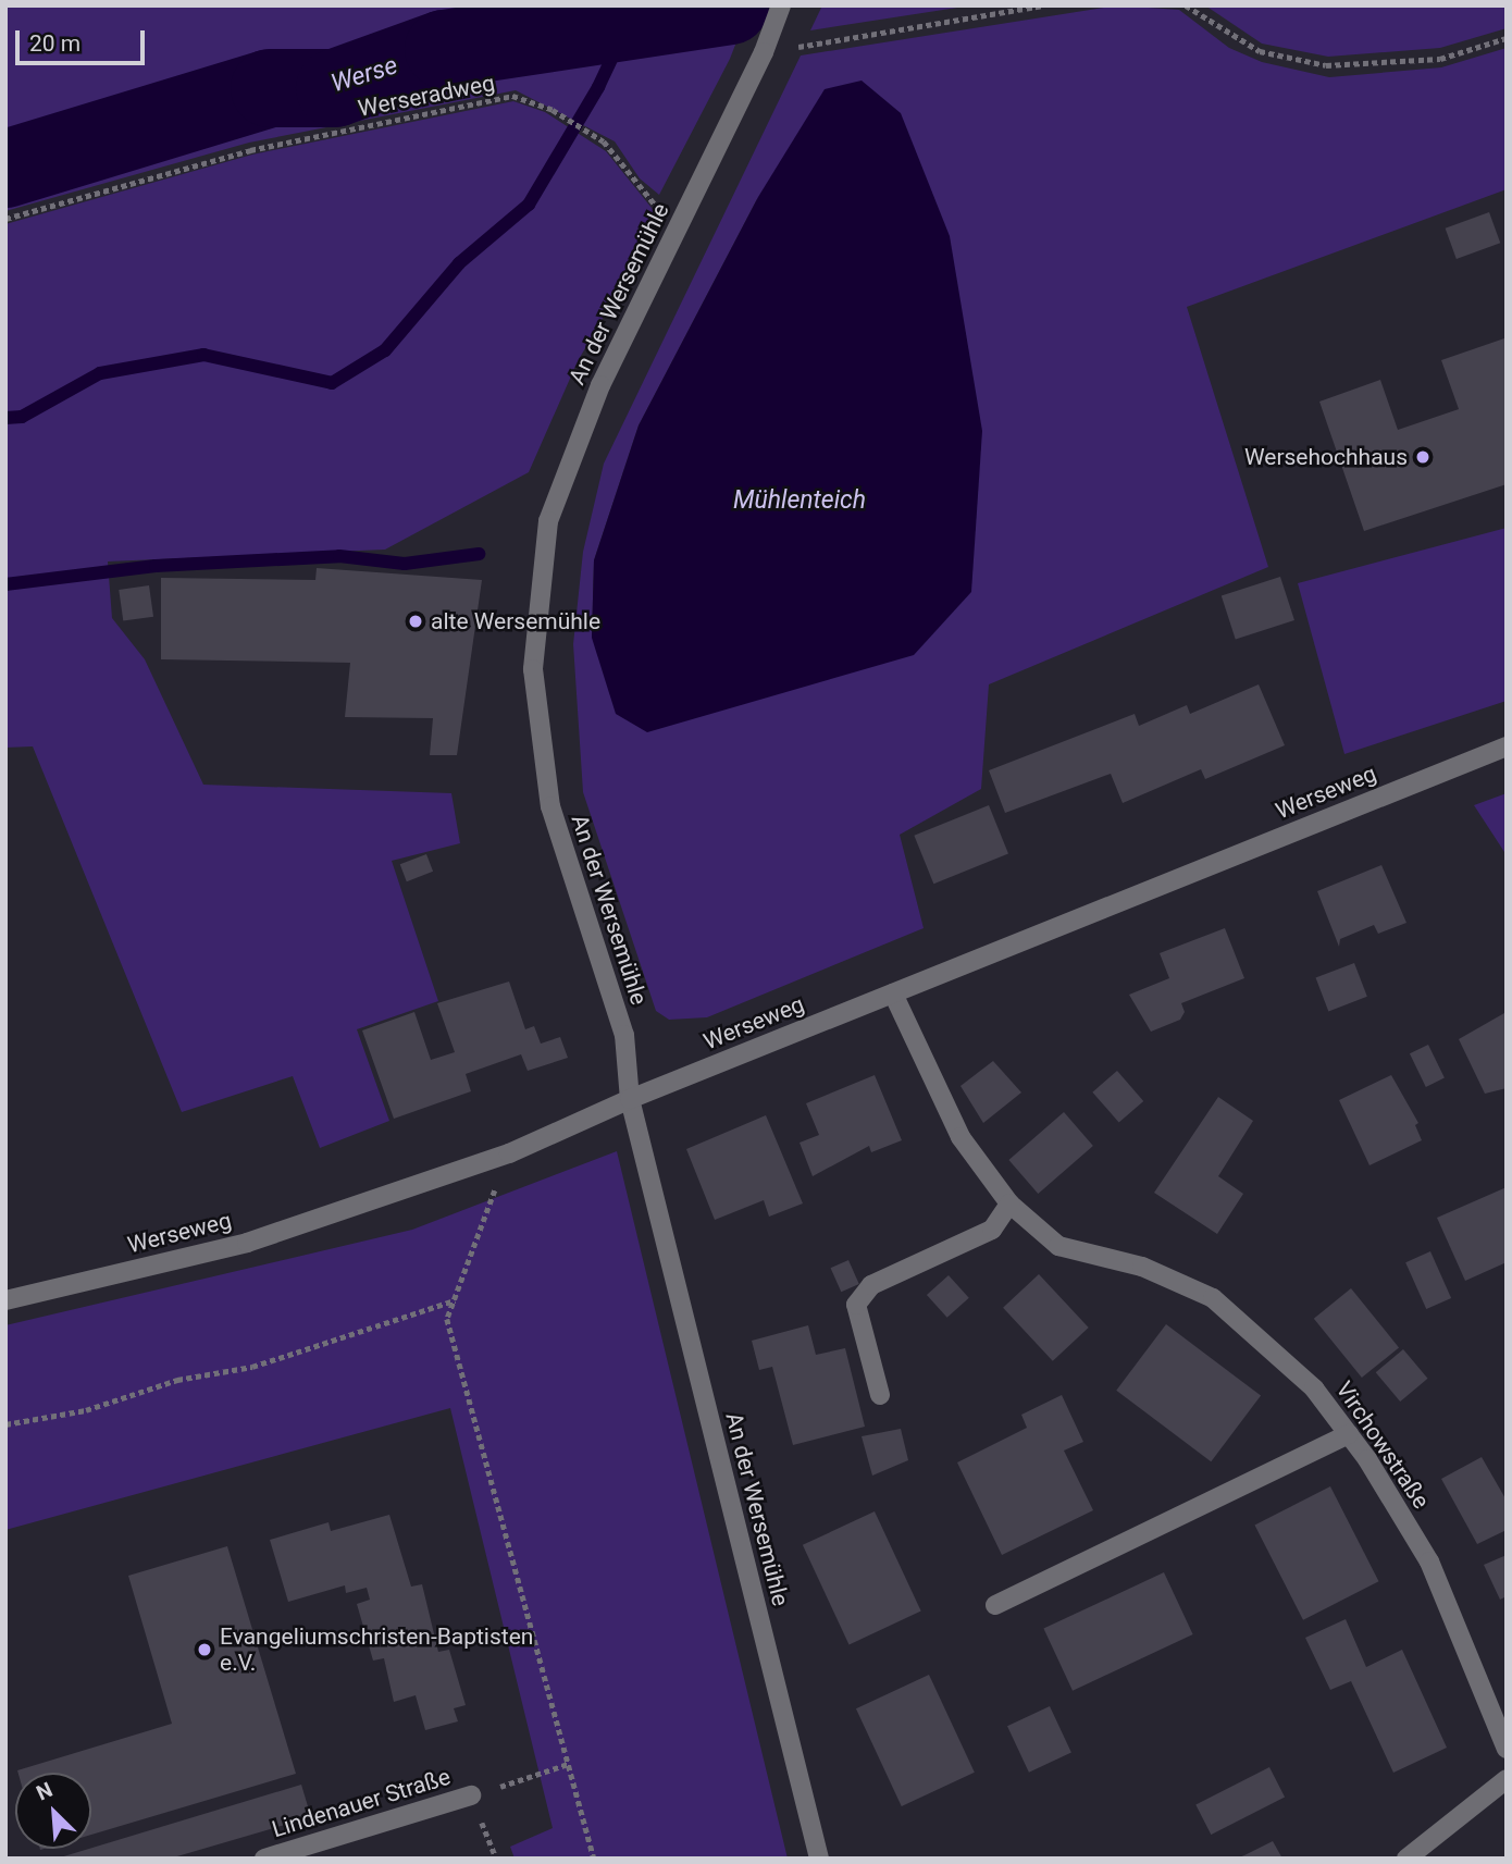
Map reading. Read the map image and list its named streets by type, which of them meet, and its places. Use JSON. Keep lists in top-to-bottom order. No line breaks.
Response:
{"streets":{"street":["An der Wersemühle","Werseweg","Virchowstraße","Lindenauer Straße"],"path":["Werseradweg"]},"crossings":[["Werseradweg","An der Wersemühle"],["An der Wersemühle","Werseweg"],["Werseweg","Virchowstraße"]],"water":["Werse","Mühlenteich"],"places":["Wersehochhaus","alte Wersemühle","Evangeliumschristen-Baptisten e.V."],"scale_bar":"20 m","north":"top left"}
